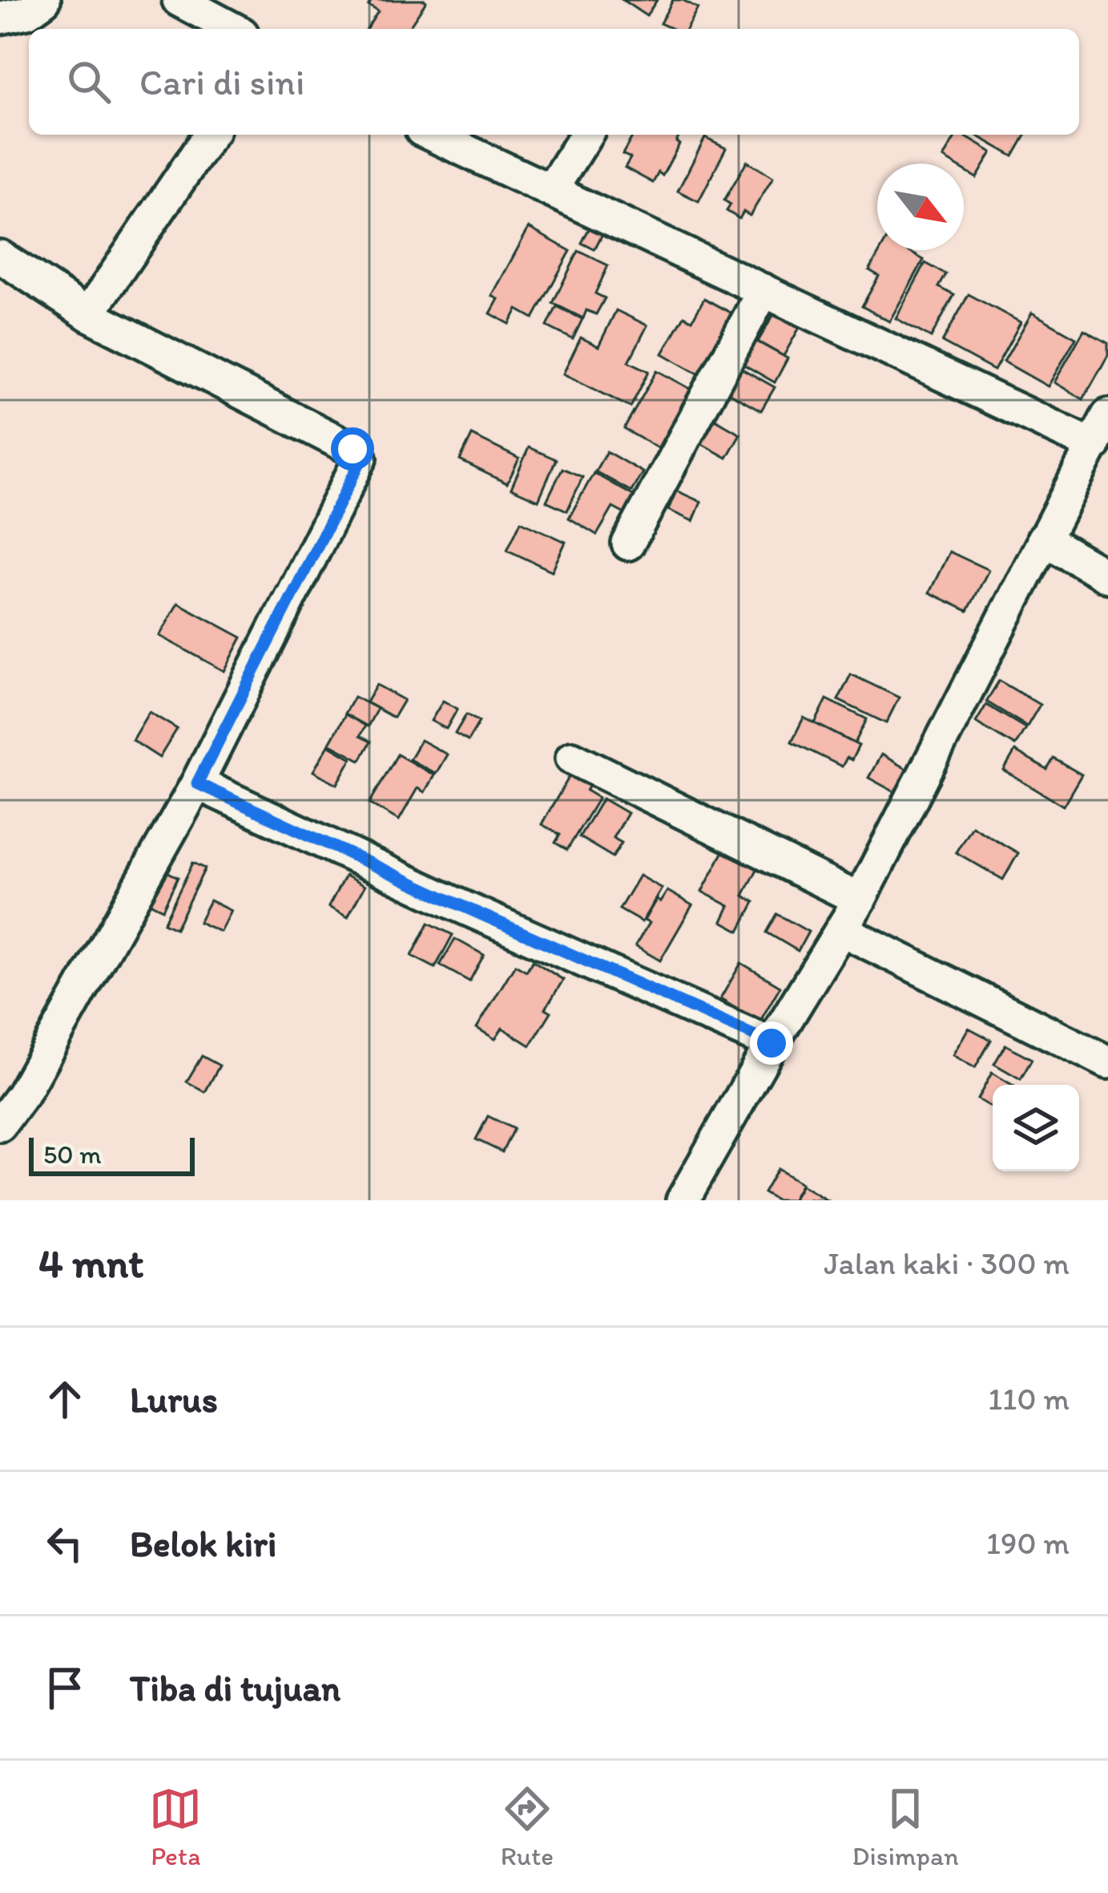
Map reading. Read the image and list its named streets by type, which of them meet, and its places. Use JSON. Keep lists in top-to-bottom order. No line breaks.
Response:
{"scale_bar":"50 m","north":"bottom right","page":{"search":"Cari di sini","scale":"50 m","heading":["4 mnt","Jalan kaki · 300 m"],"list":[["Lurus","110 m"],["Belok kiri","190 m"],"Tiba di tujuan"],"nav":["Peta","Rute","Disimpan"]}}
